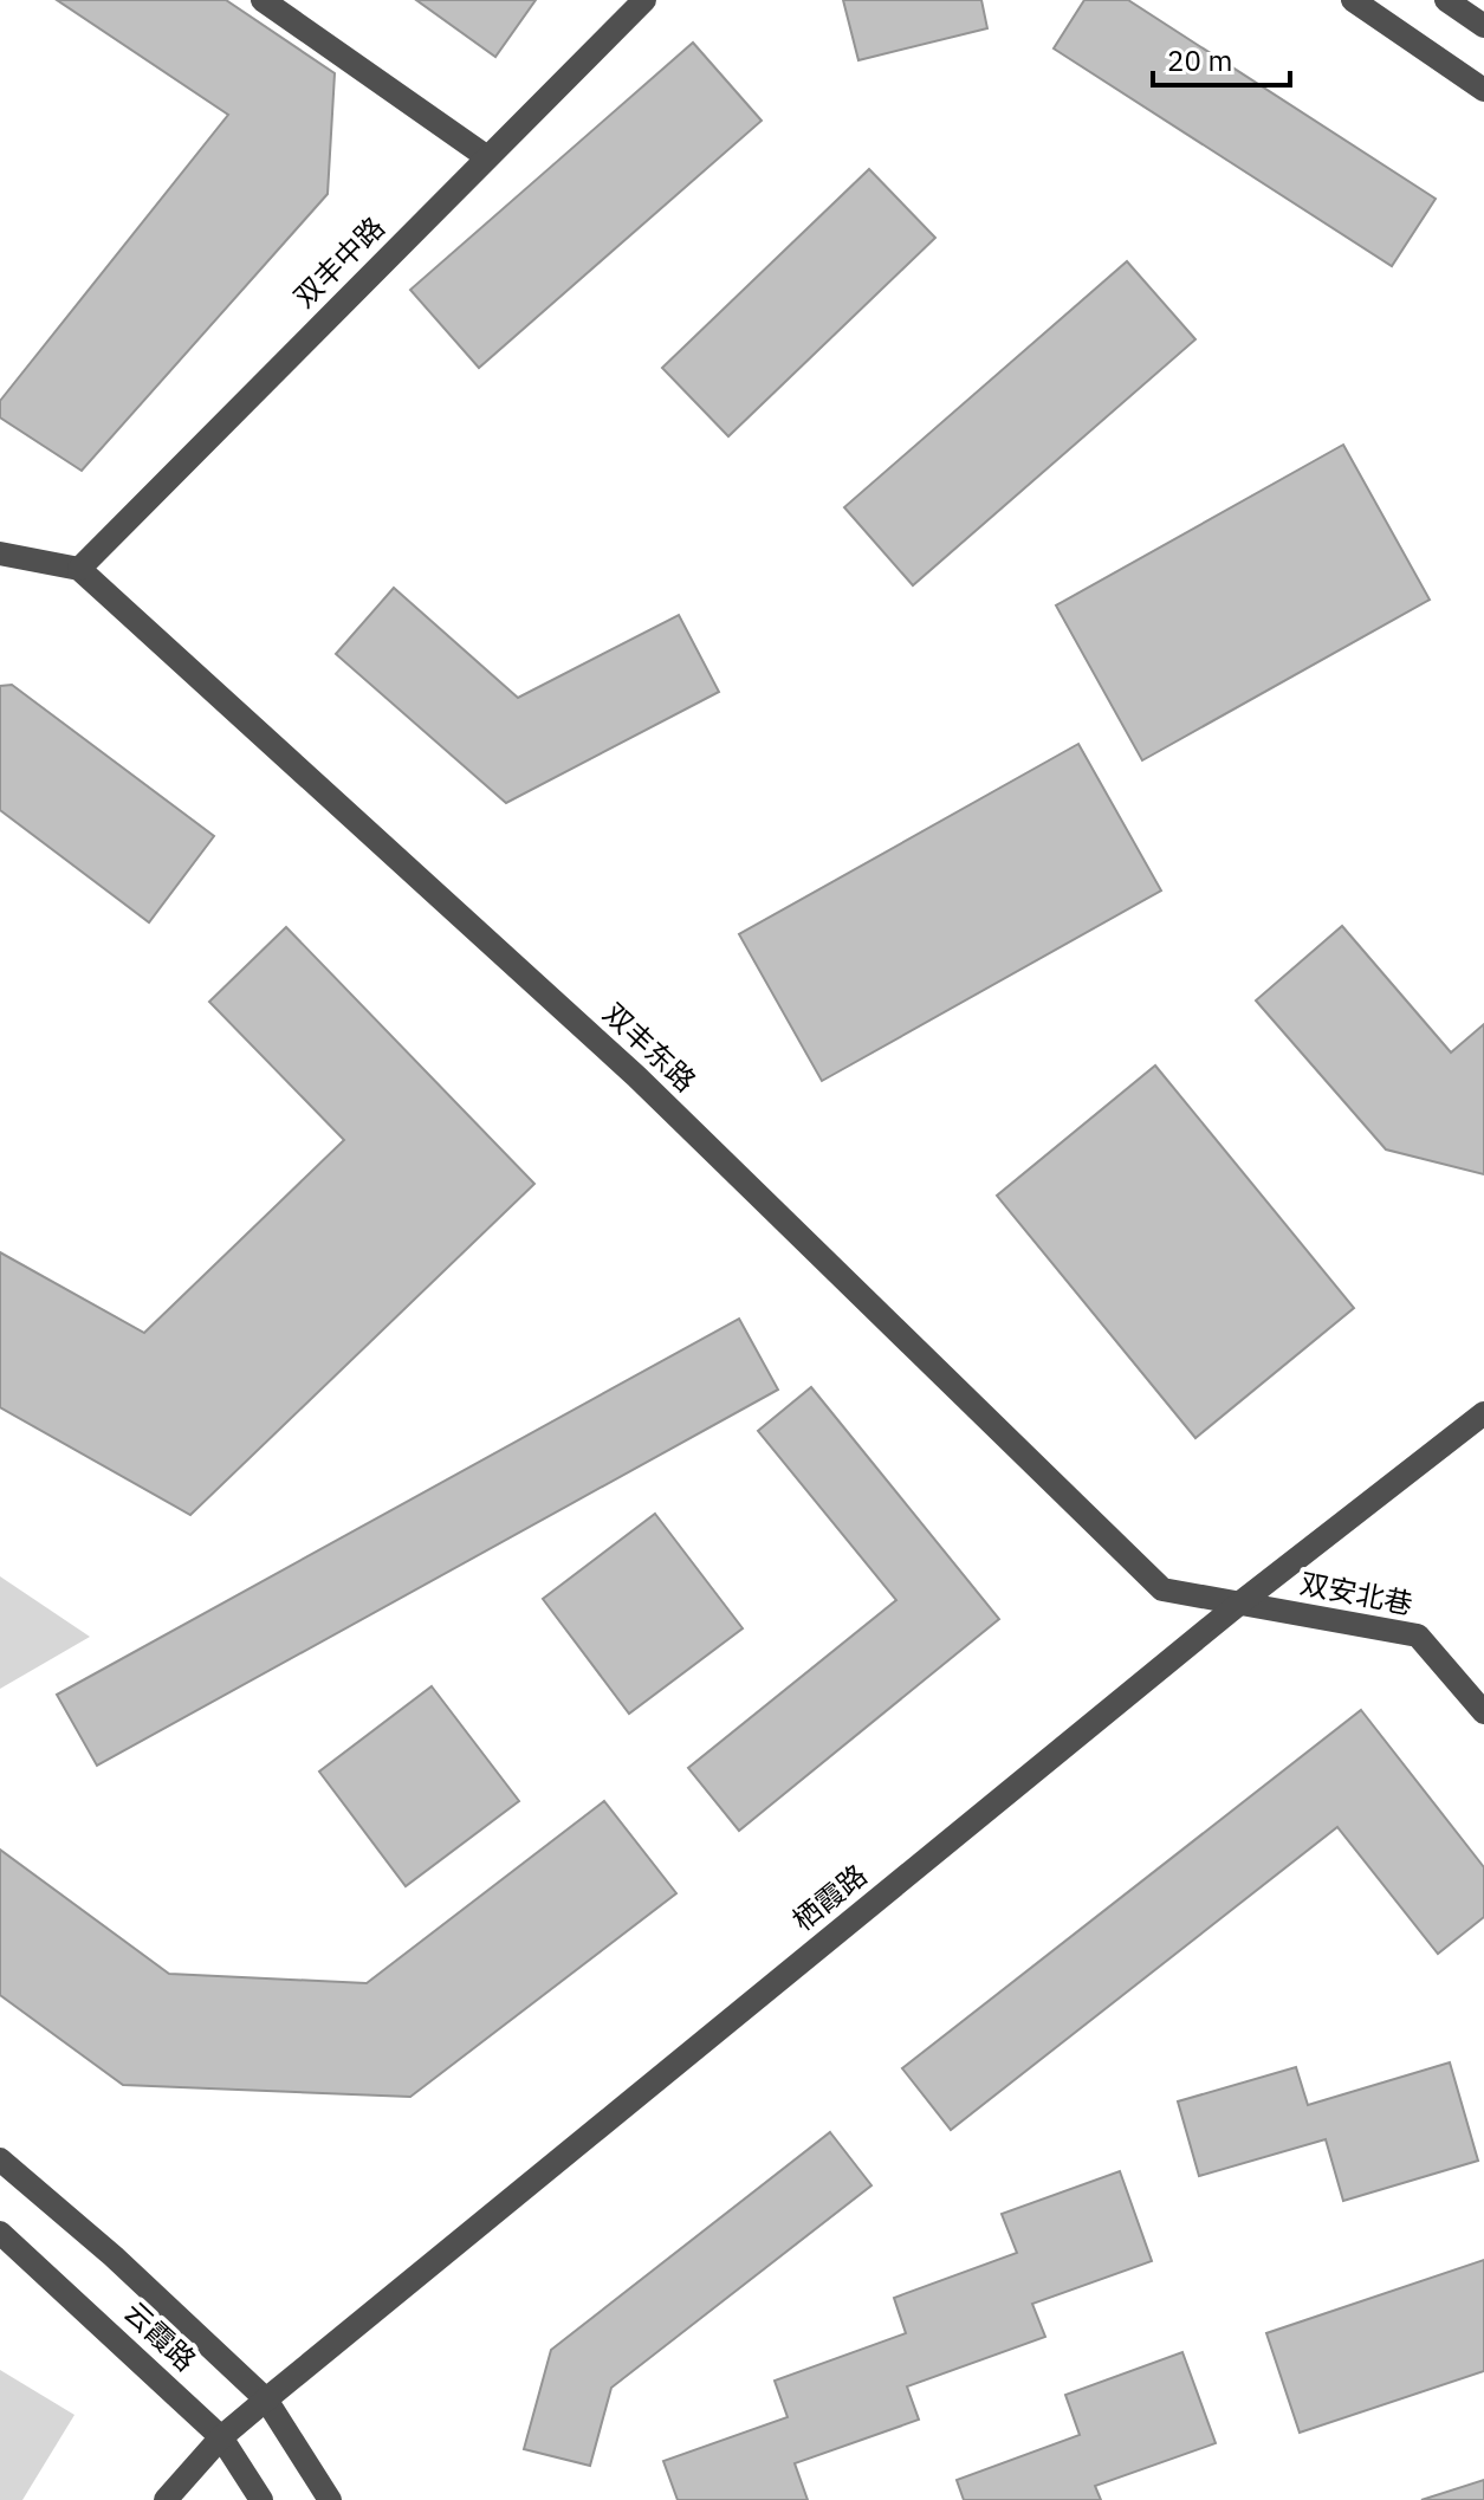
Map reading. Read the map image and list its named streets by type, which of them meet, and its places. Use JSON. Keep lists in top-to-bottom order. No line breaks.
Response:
{"streets":{"street":["双丰中路","双丰东路","双安北巷","栖霞路","云霞路"]},"crossings":[["双丰中路","双丰东路"],["双丰东路","双安北巷"],["双丰东路","栖霞路"],["双安北巷","栖霞路"],["栖霞路","云霞路"]],"scale_bar":"20 m"}
